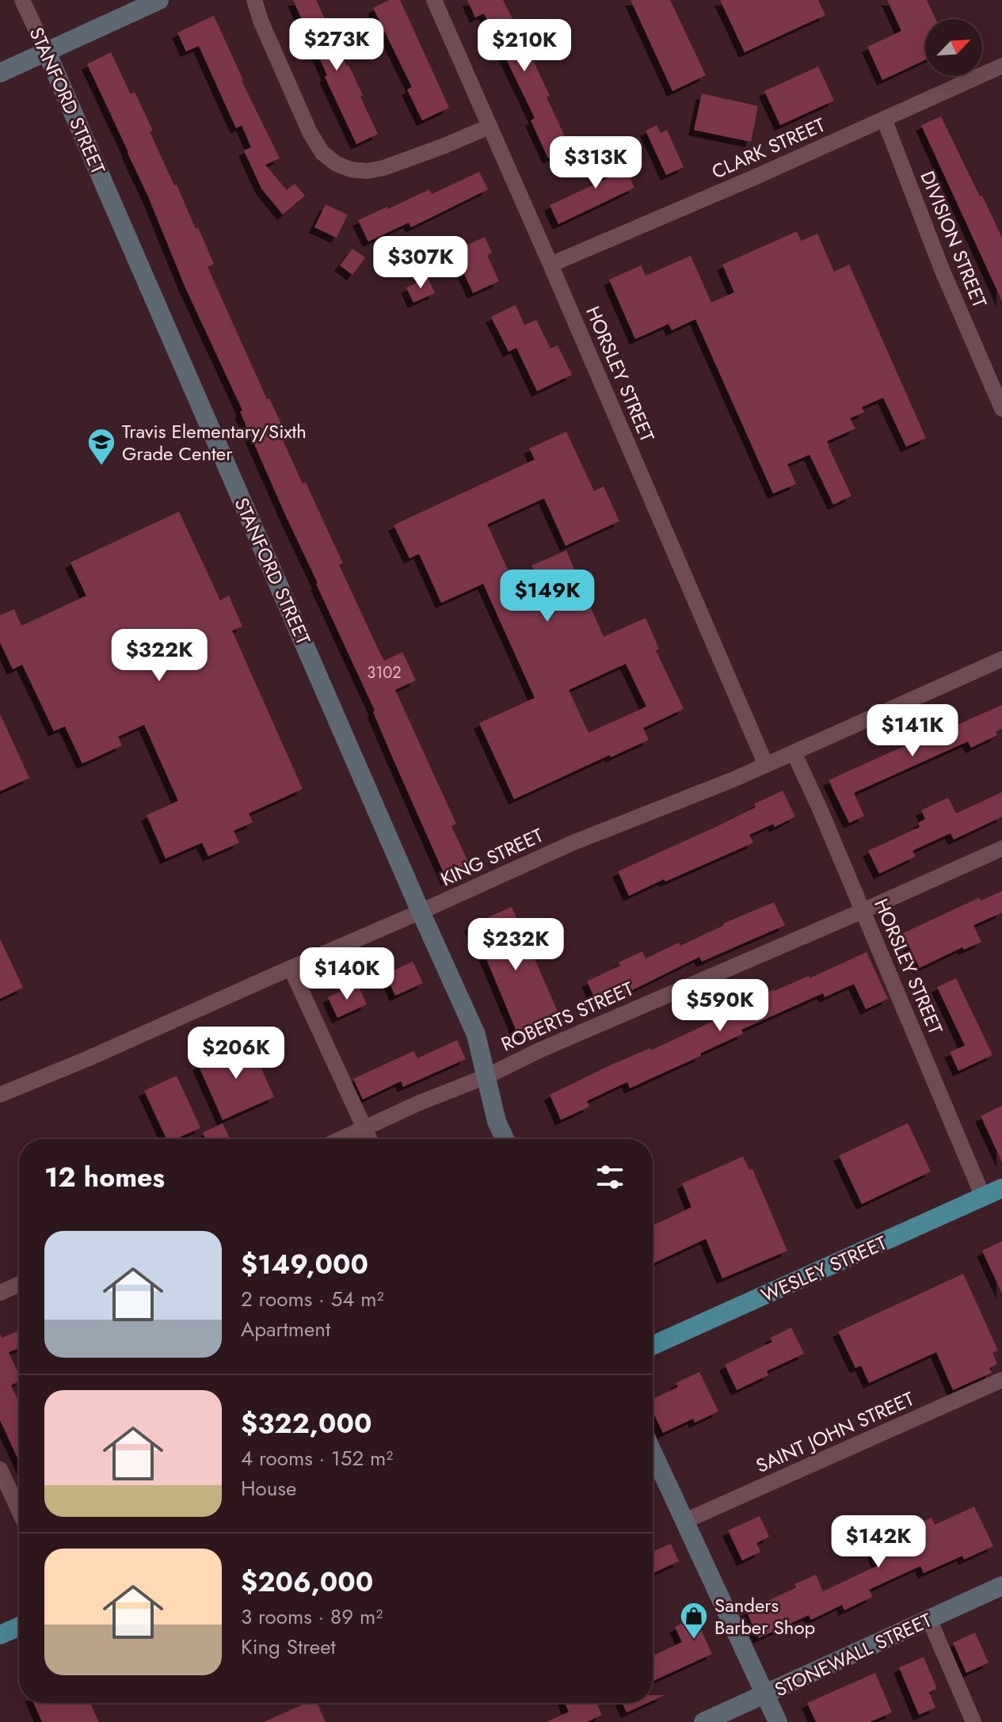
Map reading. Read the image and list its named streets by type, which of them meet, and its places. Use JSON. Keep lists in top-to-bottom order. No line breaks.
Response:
{"streets":{"main road":["WESLEY STREET"],"street":["STANFORD STREET","CLARK STREET","DIVISION STREET","HORSLEY STREET","KING STREET","ROBERTS STREET","SAINT JOHN STREET","STONEWALL STREET"]},"crossings":[["STANFORD STREET","KING STREET"],["STANFORD STREET","ROBERTS STREET"],["CLARK STREET","DIVISION STREET"],["CLARK STREET","HORSLEY STREET"],["HORSLEY STREET","KING STREET"],["HORSLEY STREET","ROBERTS STREET"],["HORSLEY STREET","WESLEY STREET"]],"places":{"school or university":["Travis Elementary/Sixth Grade Center"],"shop":["Sanders Barber Shop"]},"house_numbers":["3102"],"north":"top right","page":{"price":["$273K","$210K","$313K","$307K","$149K","$322K","$141K","$232K","$140K","$590K","$206K","$142K"],"heading":"12 homes","list":[{"name":"$149,000","note":"2 rooms · 54 m² · Apartment"},{"name":"$322,000","note":"4 rooms · 152 m² · House"},{"name":"$206,000","note":"3 rooms · 89 m² · King Street"}]}}
